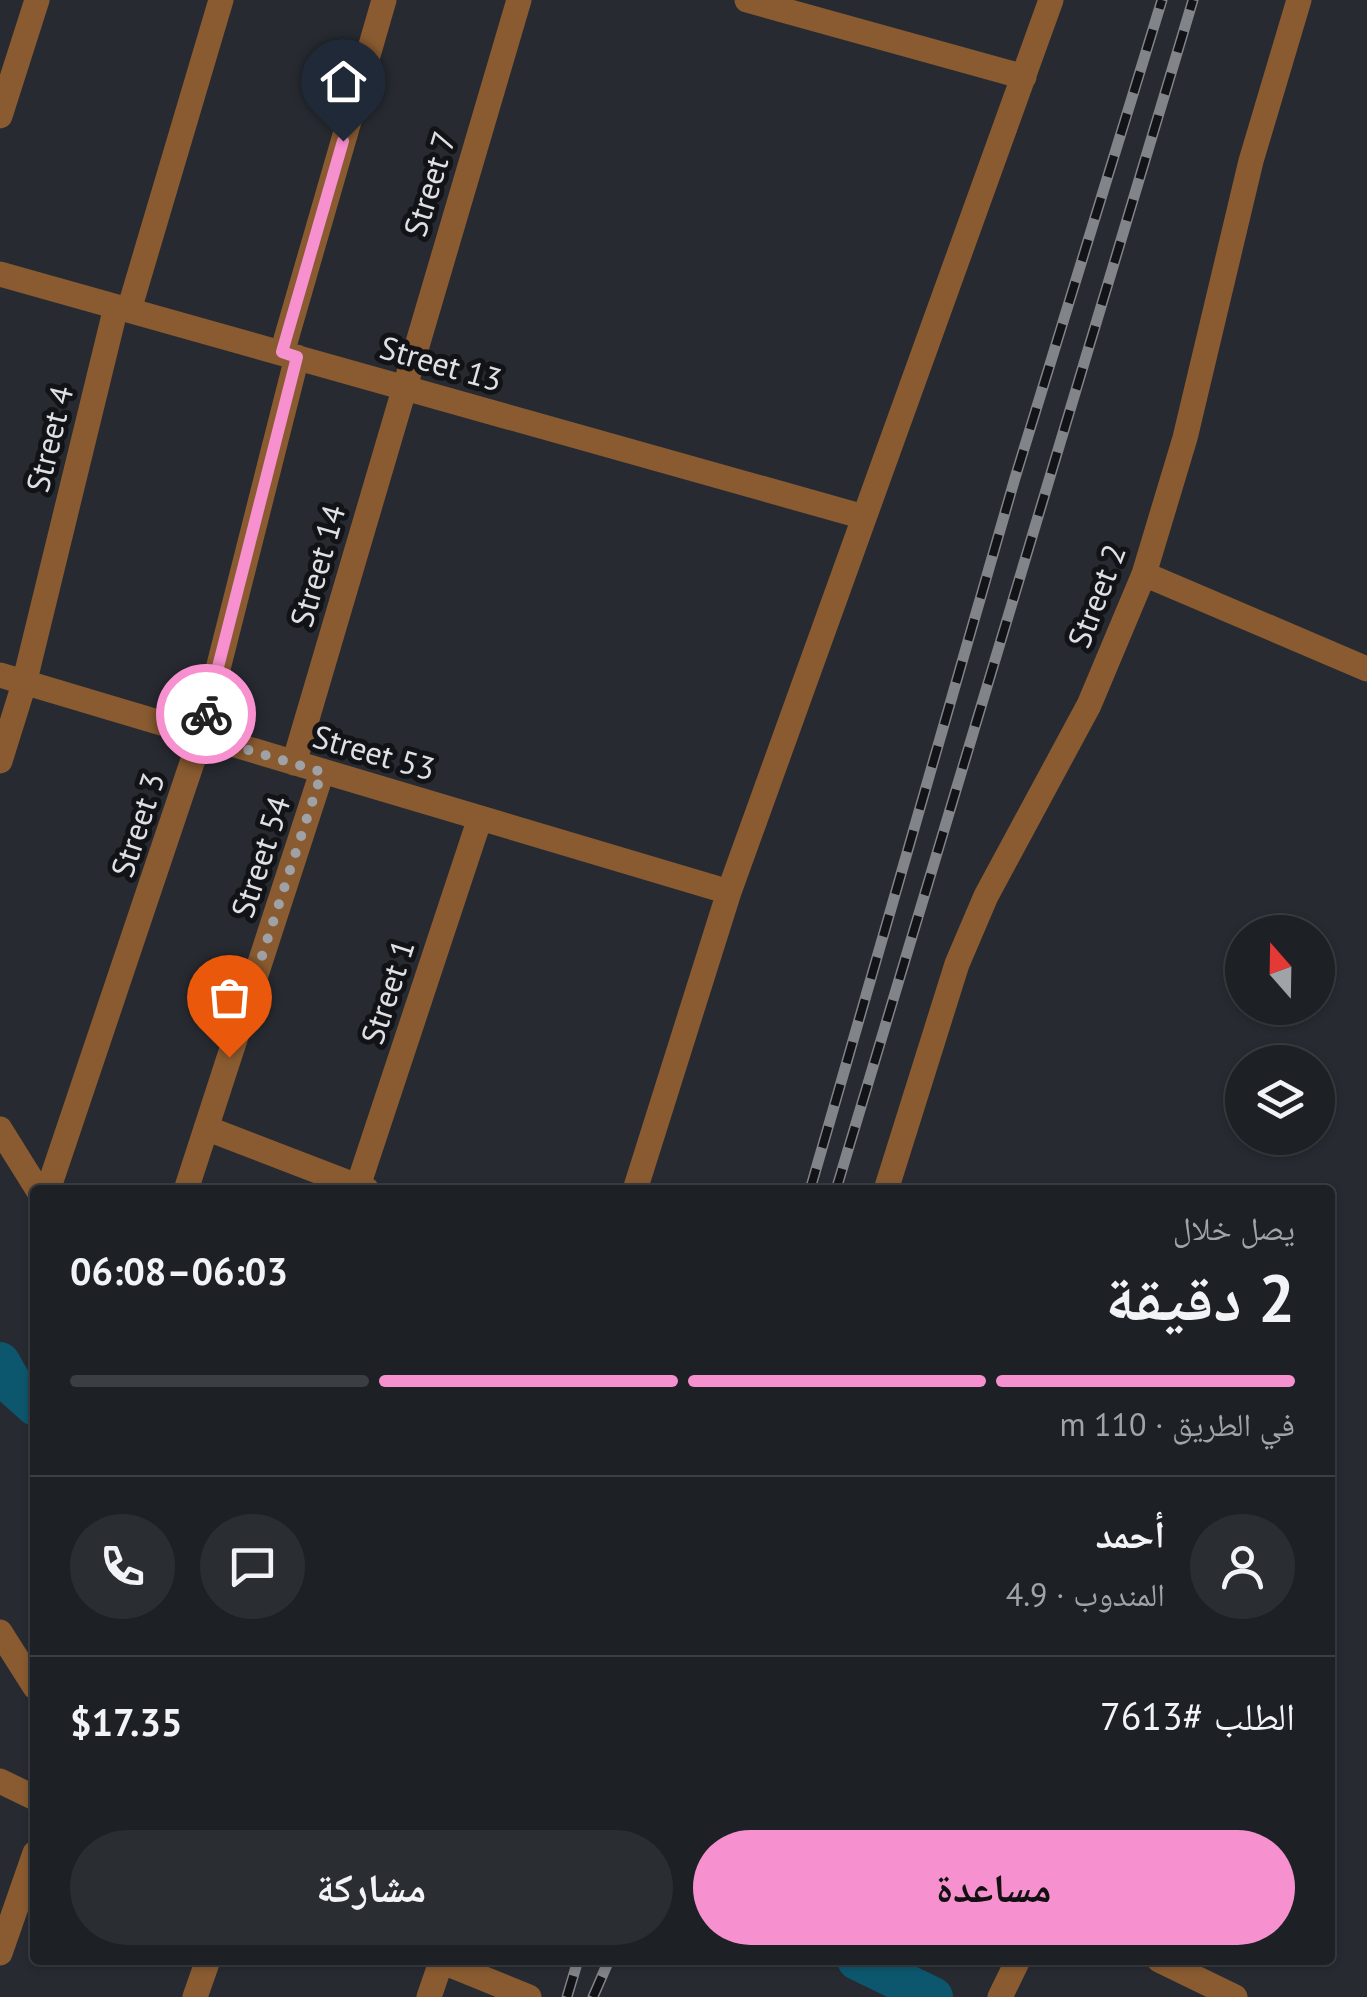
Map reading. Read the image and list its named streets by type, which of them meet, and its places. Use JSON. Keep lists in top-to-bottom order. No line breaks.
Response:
{"streets":{"street":["Street 7","Street 13","Street 4","Street 14","Street 2","Street 53","Street 3","Street 54","Street 1"]},"crossings":[["Street 7","Street 13"],["Street 7","Street 14"],["Street 13","Street 4"],["Street 13","Street 14"],["Street 13","Street 3"],["Street 4","Street 53"],["Street 14","Street 53"],["Street 53","Street 3"],["Street 53","Street 54"],["Street 53","Street 1"]],"north":"top","page":{"heading":["2 دقيقة","يصل خلال","06:03–06:08"],"panel":["أحمد","المندوب · 4.9","الطلب #7613","$17.35"],"bar":"في الطريق · 110 m","buttons":["مساعدة","مشاركة"]}}
